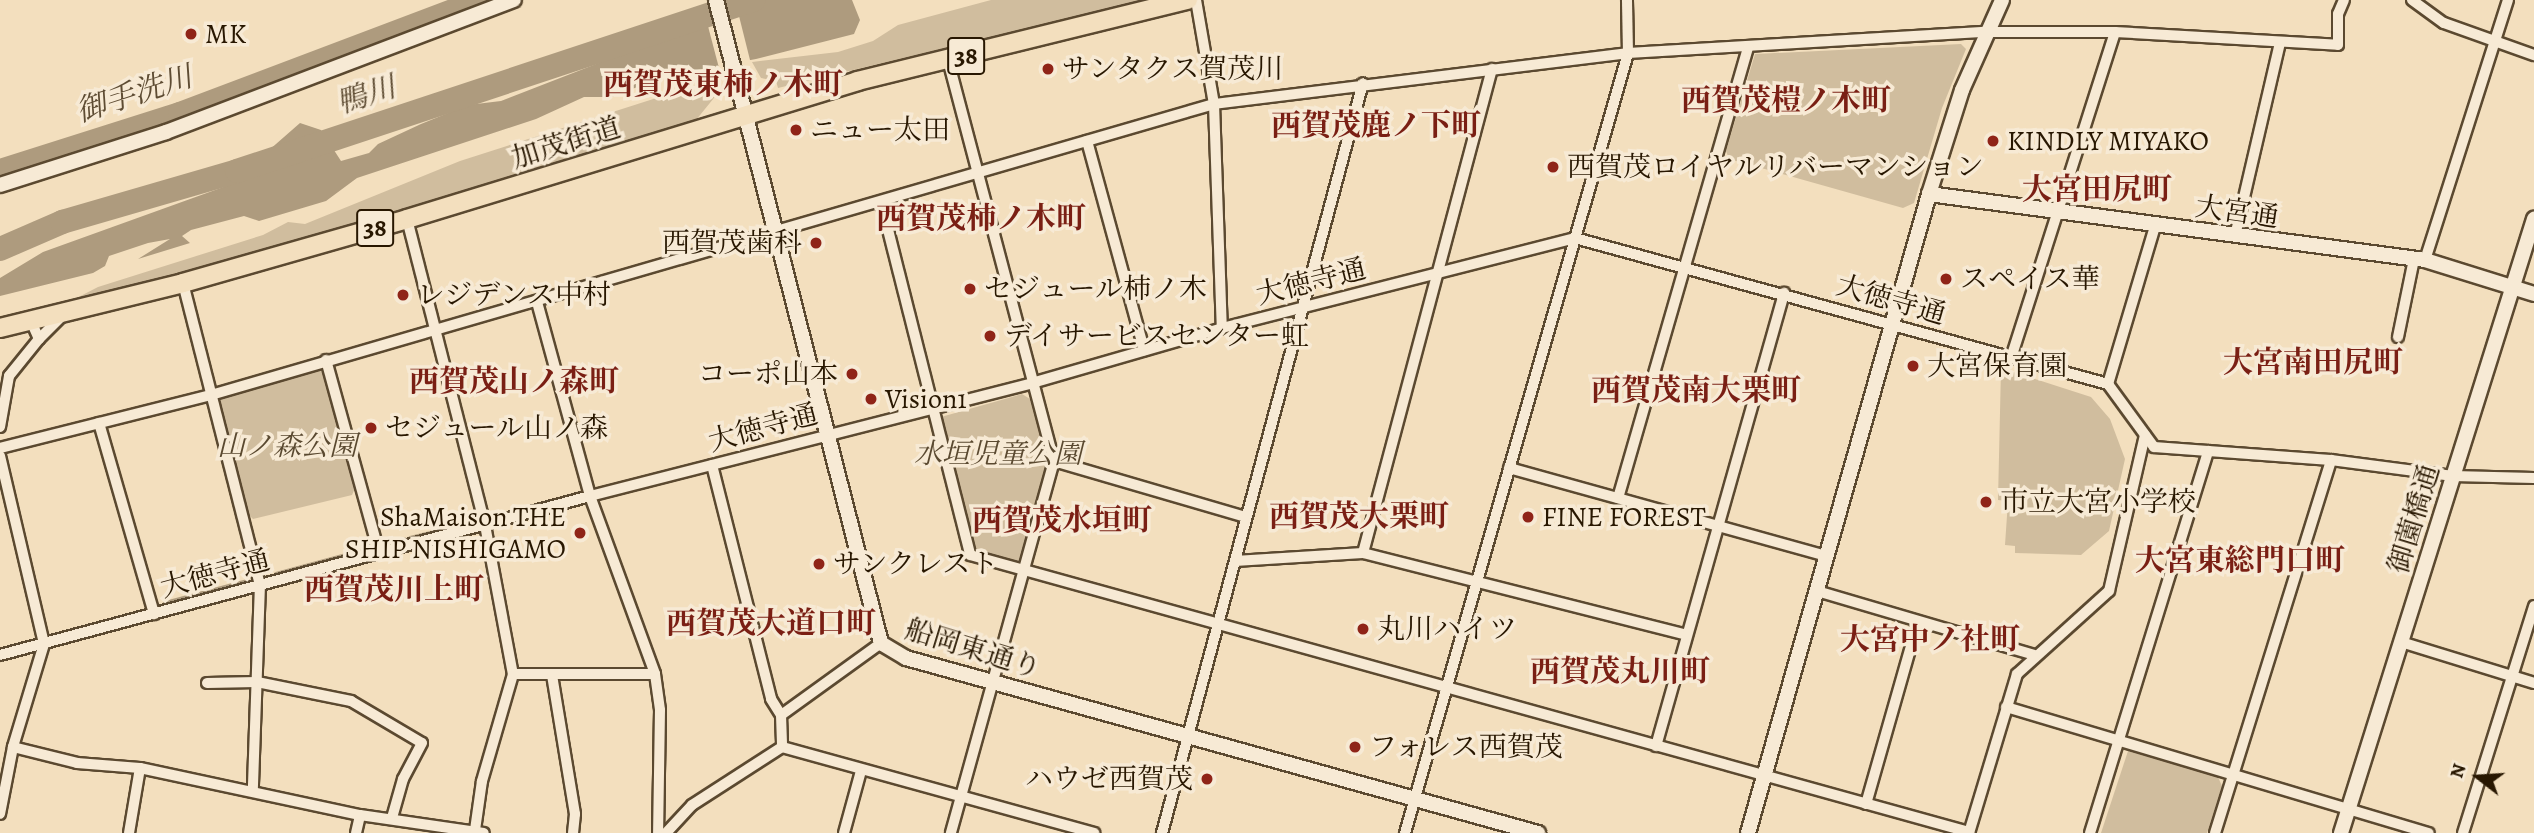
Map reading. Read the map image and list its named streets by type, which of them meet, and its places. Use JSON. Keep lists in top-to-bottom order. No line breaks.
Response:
{"streets":{"main road":["38","加茂街道"],"street":["大宮通","大徳寺通","御薗橋通","船岡東通り"]},"crossings":[["加茂街道","船岡東通り"],["大宮通","御薗橋通"],["大徳寺通","船岡東通り"]],"districts":["西賀茂東柿ノ木町","西賀茂榿ノ木町","西賀茂鹿ノ下町","大宮田尻町","西賀茂柿ノ木町","大宮南田尻町","西賀茂山ノ森町","西賀茂南大栗町","西賀茂大栗町","西賀茂水垣町","大宮東総門口町","西賀茂川上町","西賀茂大道口町","大宮中ノ社町","西賀茂丸川町"],"water":["御手洗川","鴨川"],"parks":["山ノ森公園","水垣児童公園"],"places":["MK","サンタクス賀茂川","ニュー太田","KINDLY MIYAKO","西賀茂ロイヤルリバーマンション","西賀茂歯科","スペイス華","セジュール柿ノ木","レジデンス中村","デイサービスセンター虹","大宮保育園","コーポ山本","Vision1","セジュール山ノ森","市立大宮小学校","FINE FOREST","ShaMaison THE SHIP NISHIGAMO","サンクレスト","丸川ハイツ","フォレス西賀茂","ハウゼ西賀茂"],"north":"left"}
